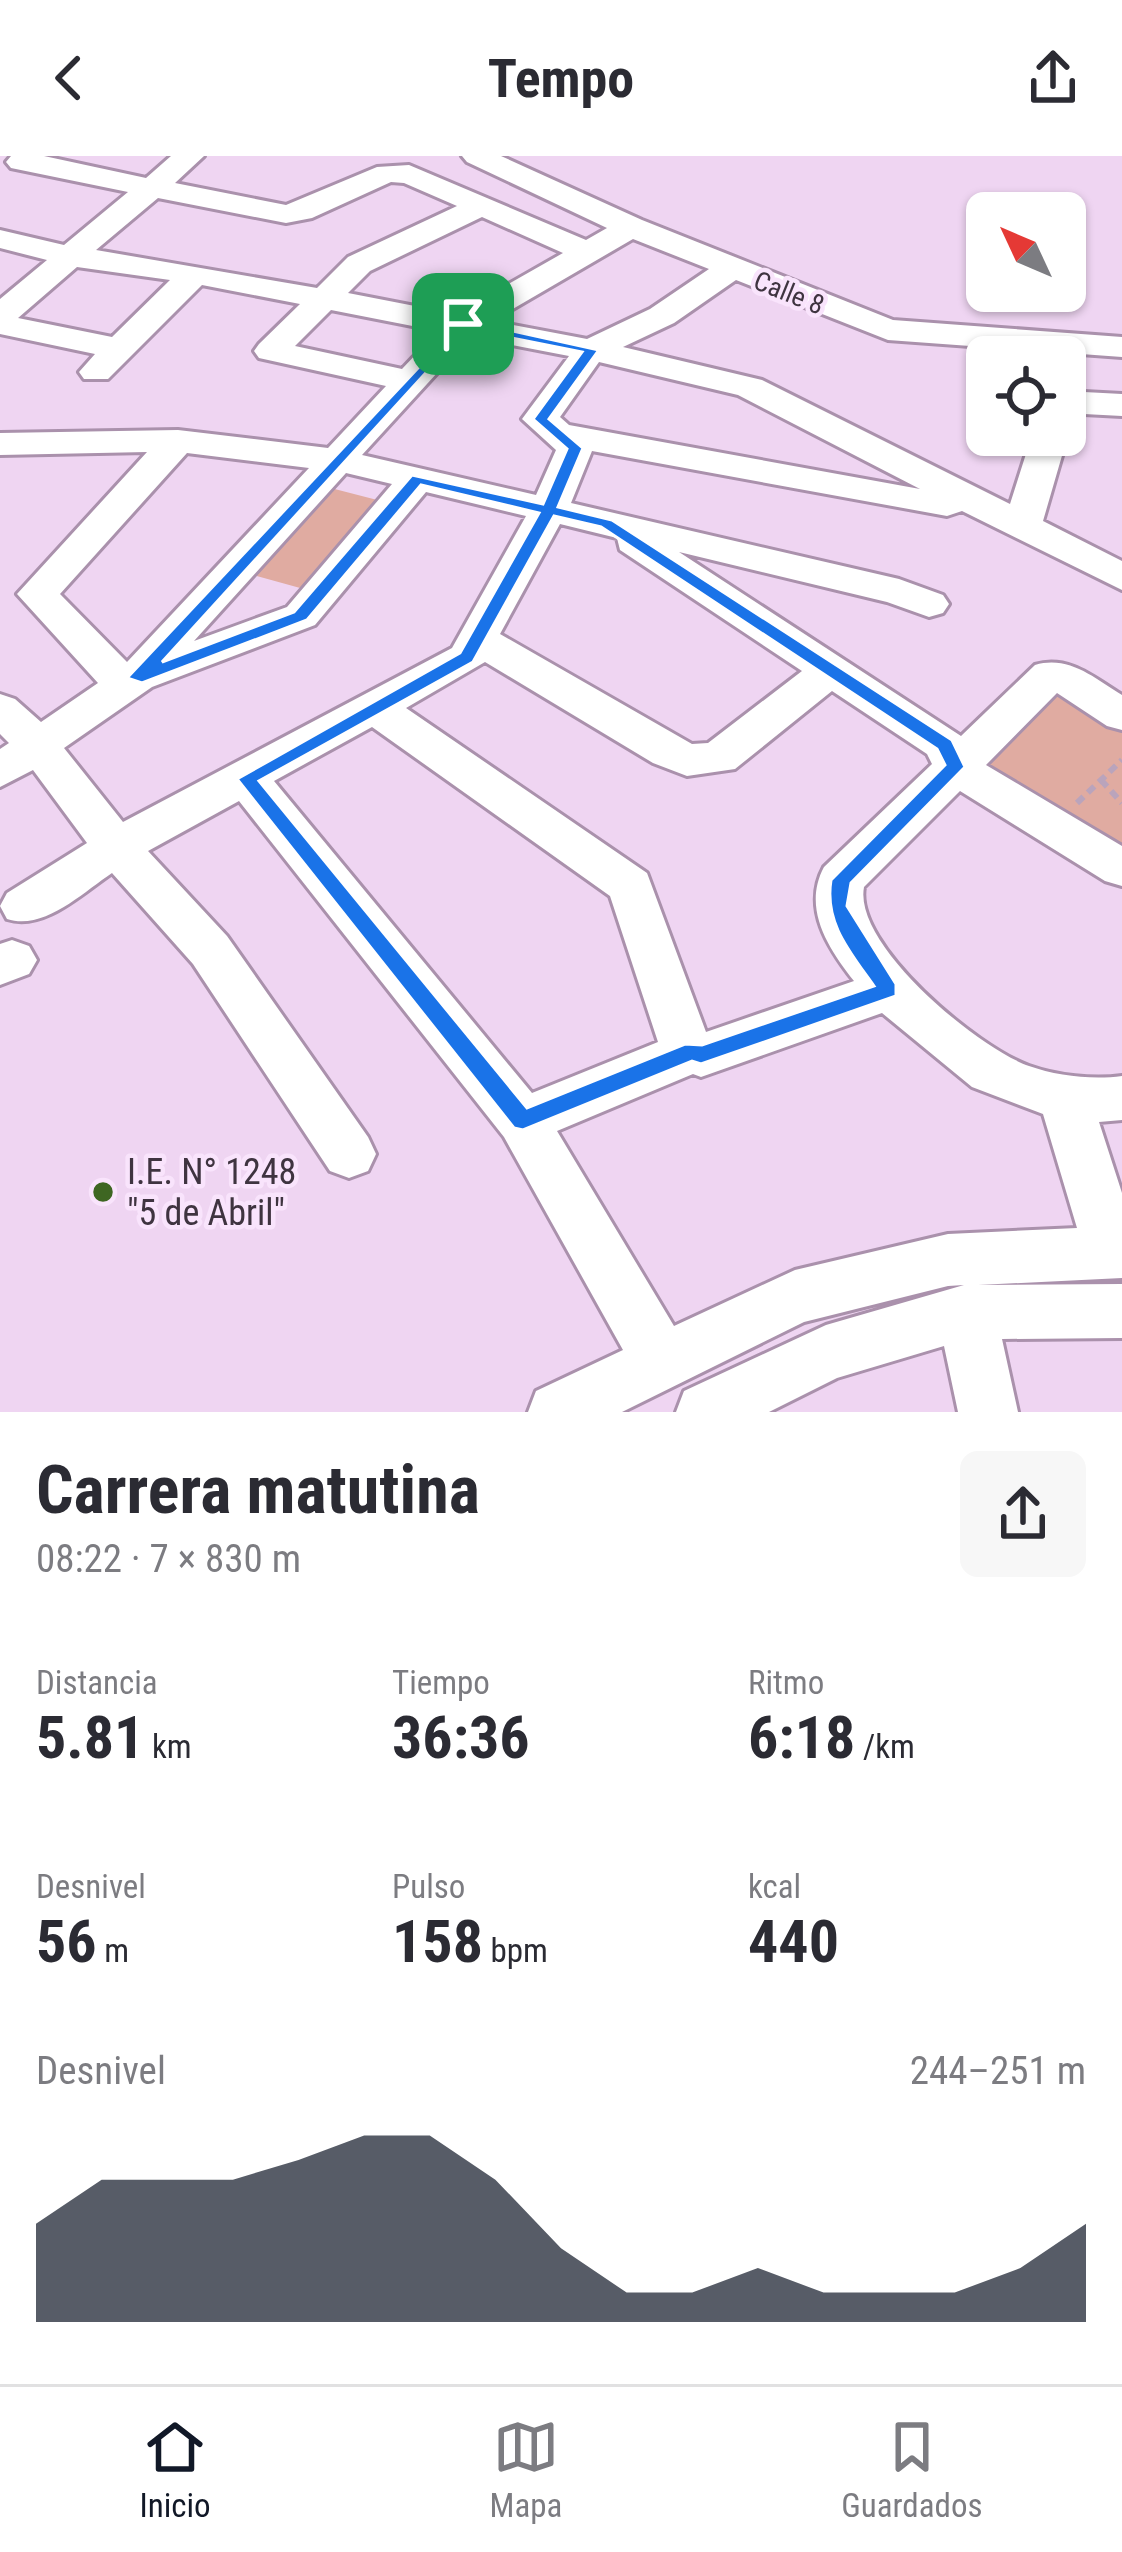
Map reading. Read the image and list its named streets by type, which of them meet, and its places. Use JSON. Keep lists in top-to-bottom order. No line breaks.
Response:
{"streets":{"street":["Calle 8"]},"places":["I.E. N° 1248 \"5 de Abril\""],"north":"top left","page":{"header":"Tempo","heading":["Carrera matutina","08:22 · 7 × 830 m"],"stats":[["Distancia","5.81 km"],["Tiempo","36:36"],["Ritmo","6:18 /km"],["Desnivel","56 m"],["Pulso","158 bpm"],["kcal","440"]],"chart":["Desnivel","244–251 m"],"tabs":["Inicio","Mapa","Guardados"]}}
